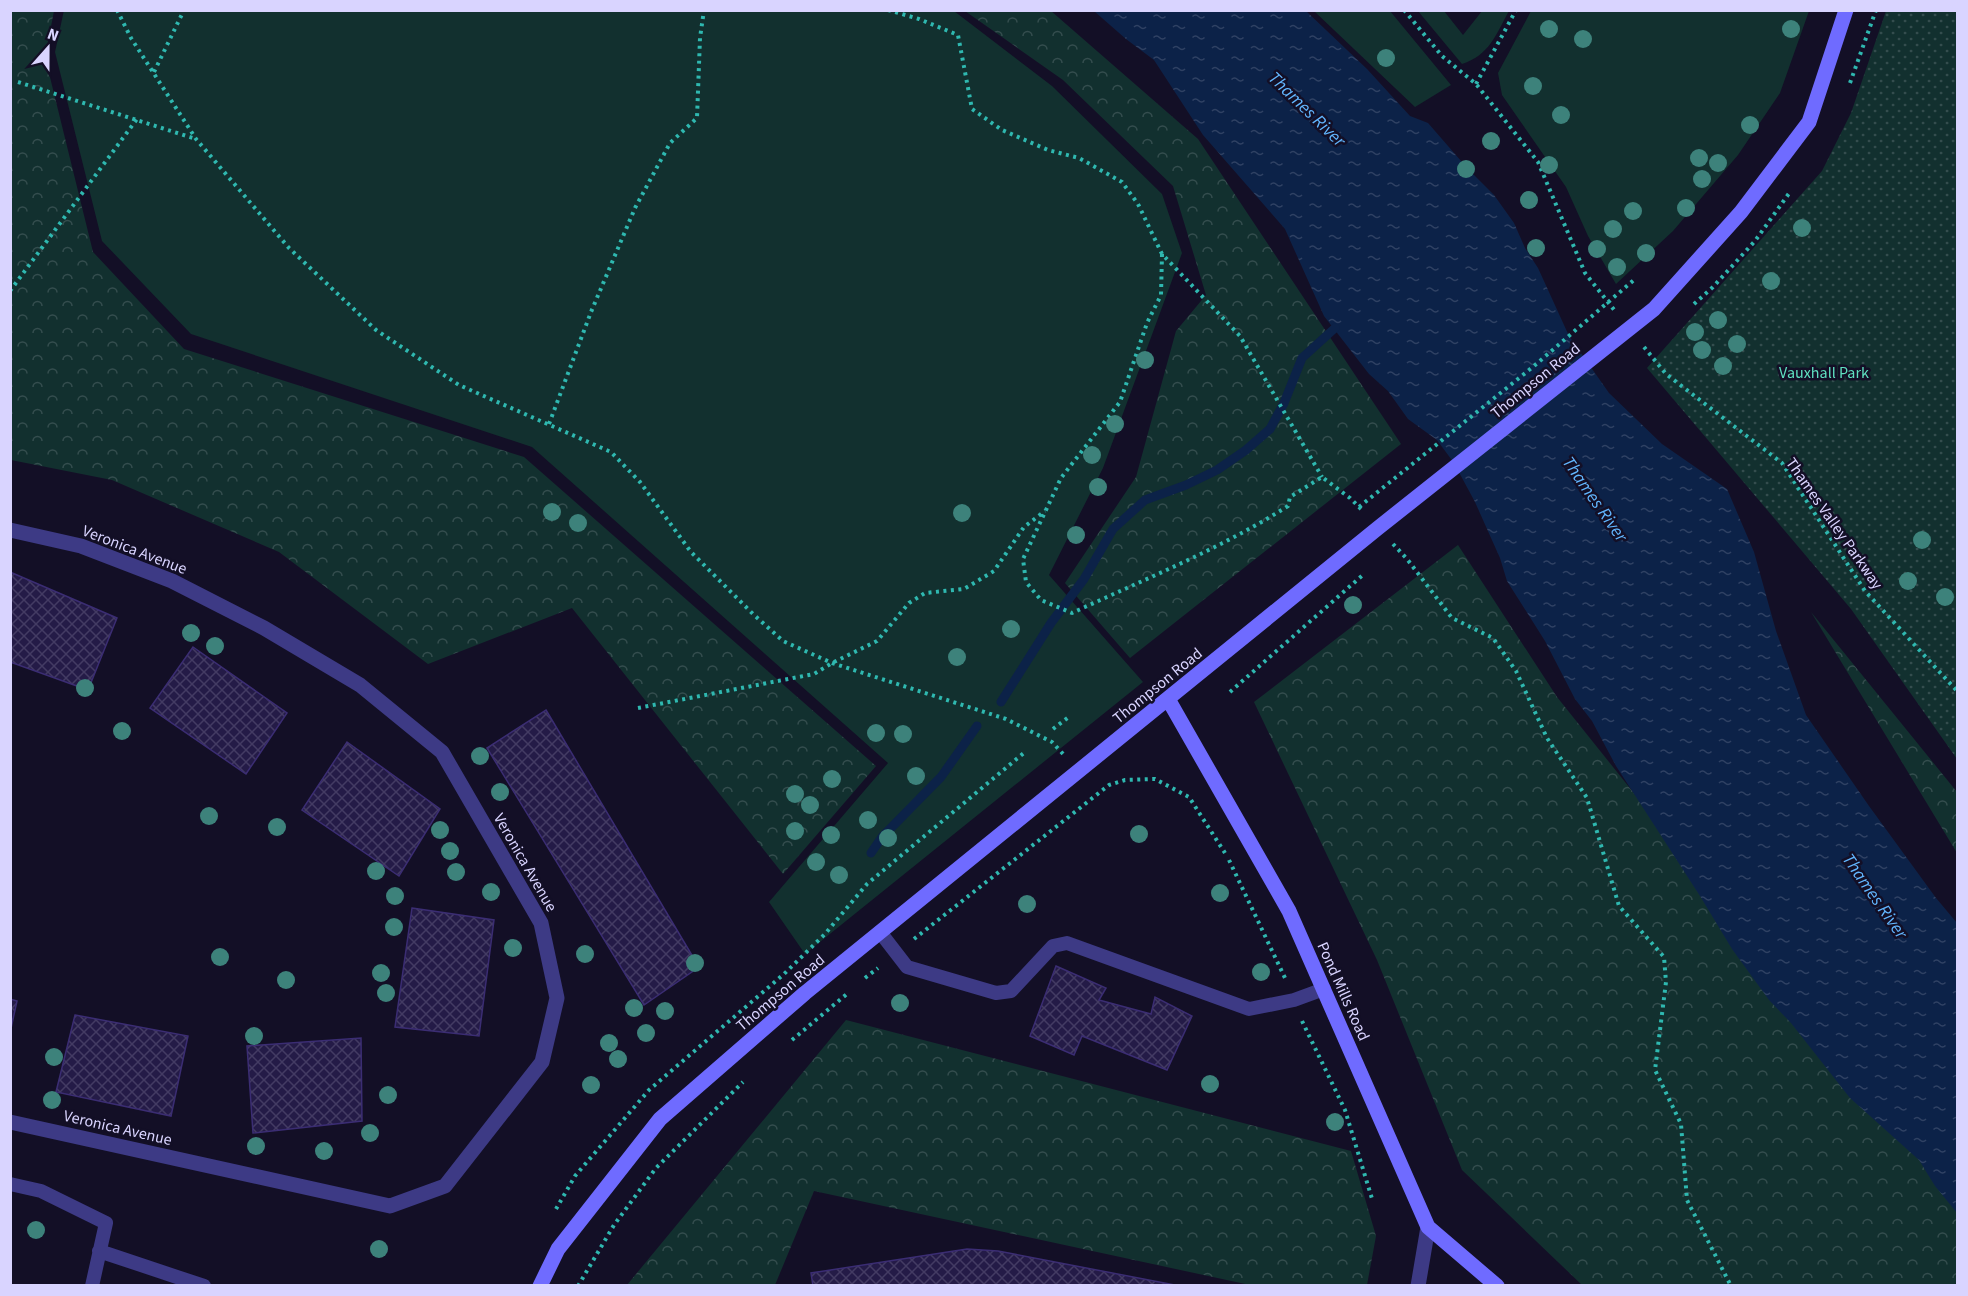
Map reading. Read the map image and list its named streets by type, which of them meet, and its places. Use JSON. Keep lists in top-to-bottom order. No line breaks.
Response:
{"streets":{"street":["Thompson Road","Veronica Avenue","Pond Mills Road"],"path":["Thames Valley Parkway"]},"crossings":[["Thompson Road","Pond Mills Road"]],"water":["Thames River"],"parks":["Vauxhall Park"],"north":"top"}
